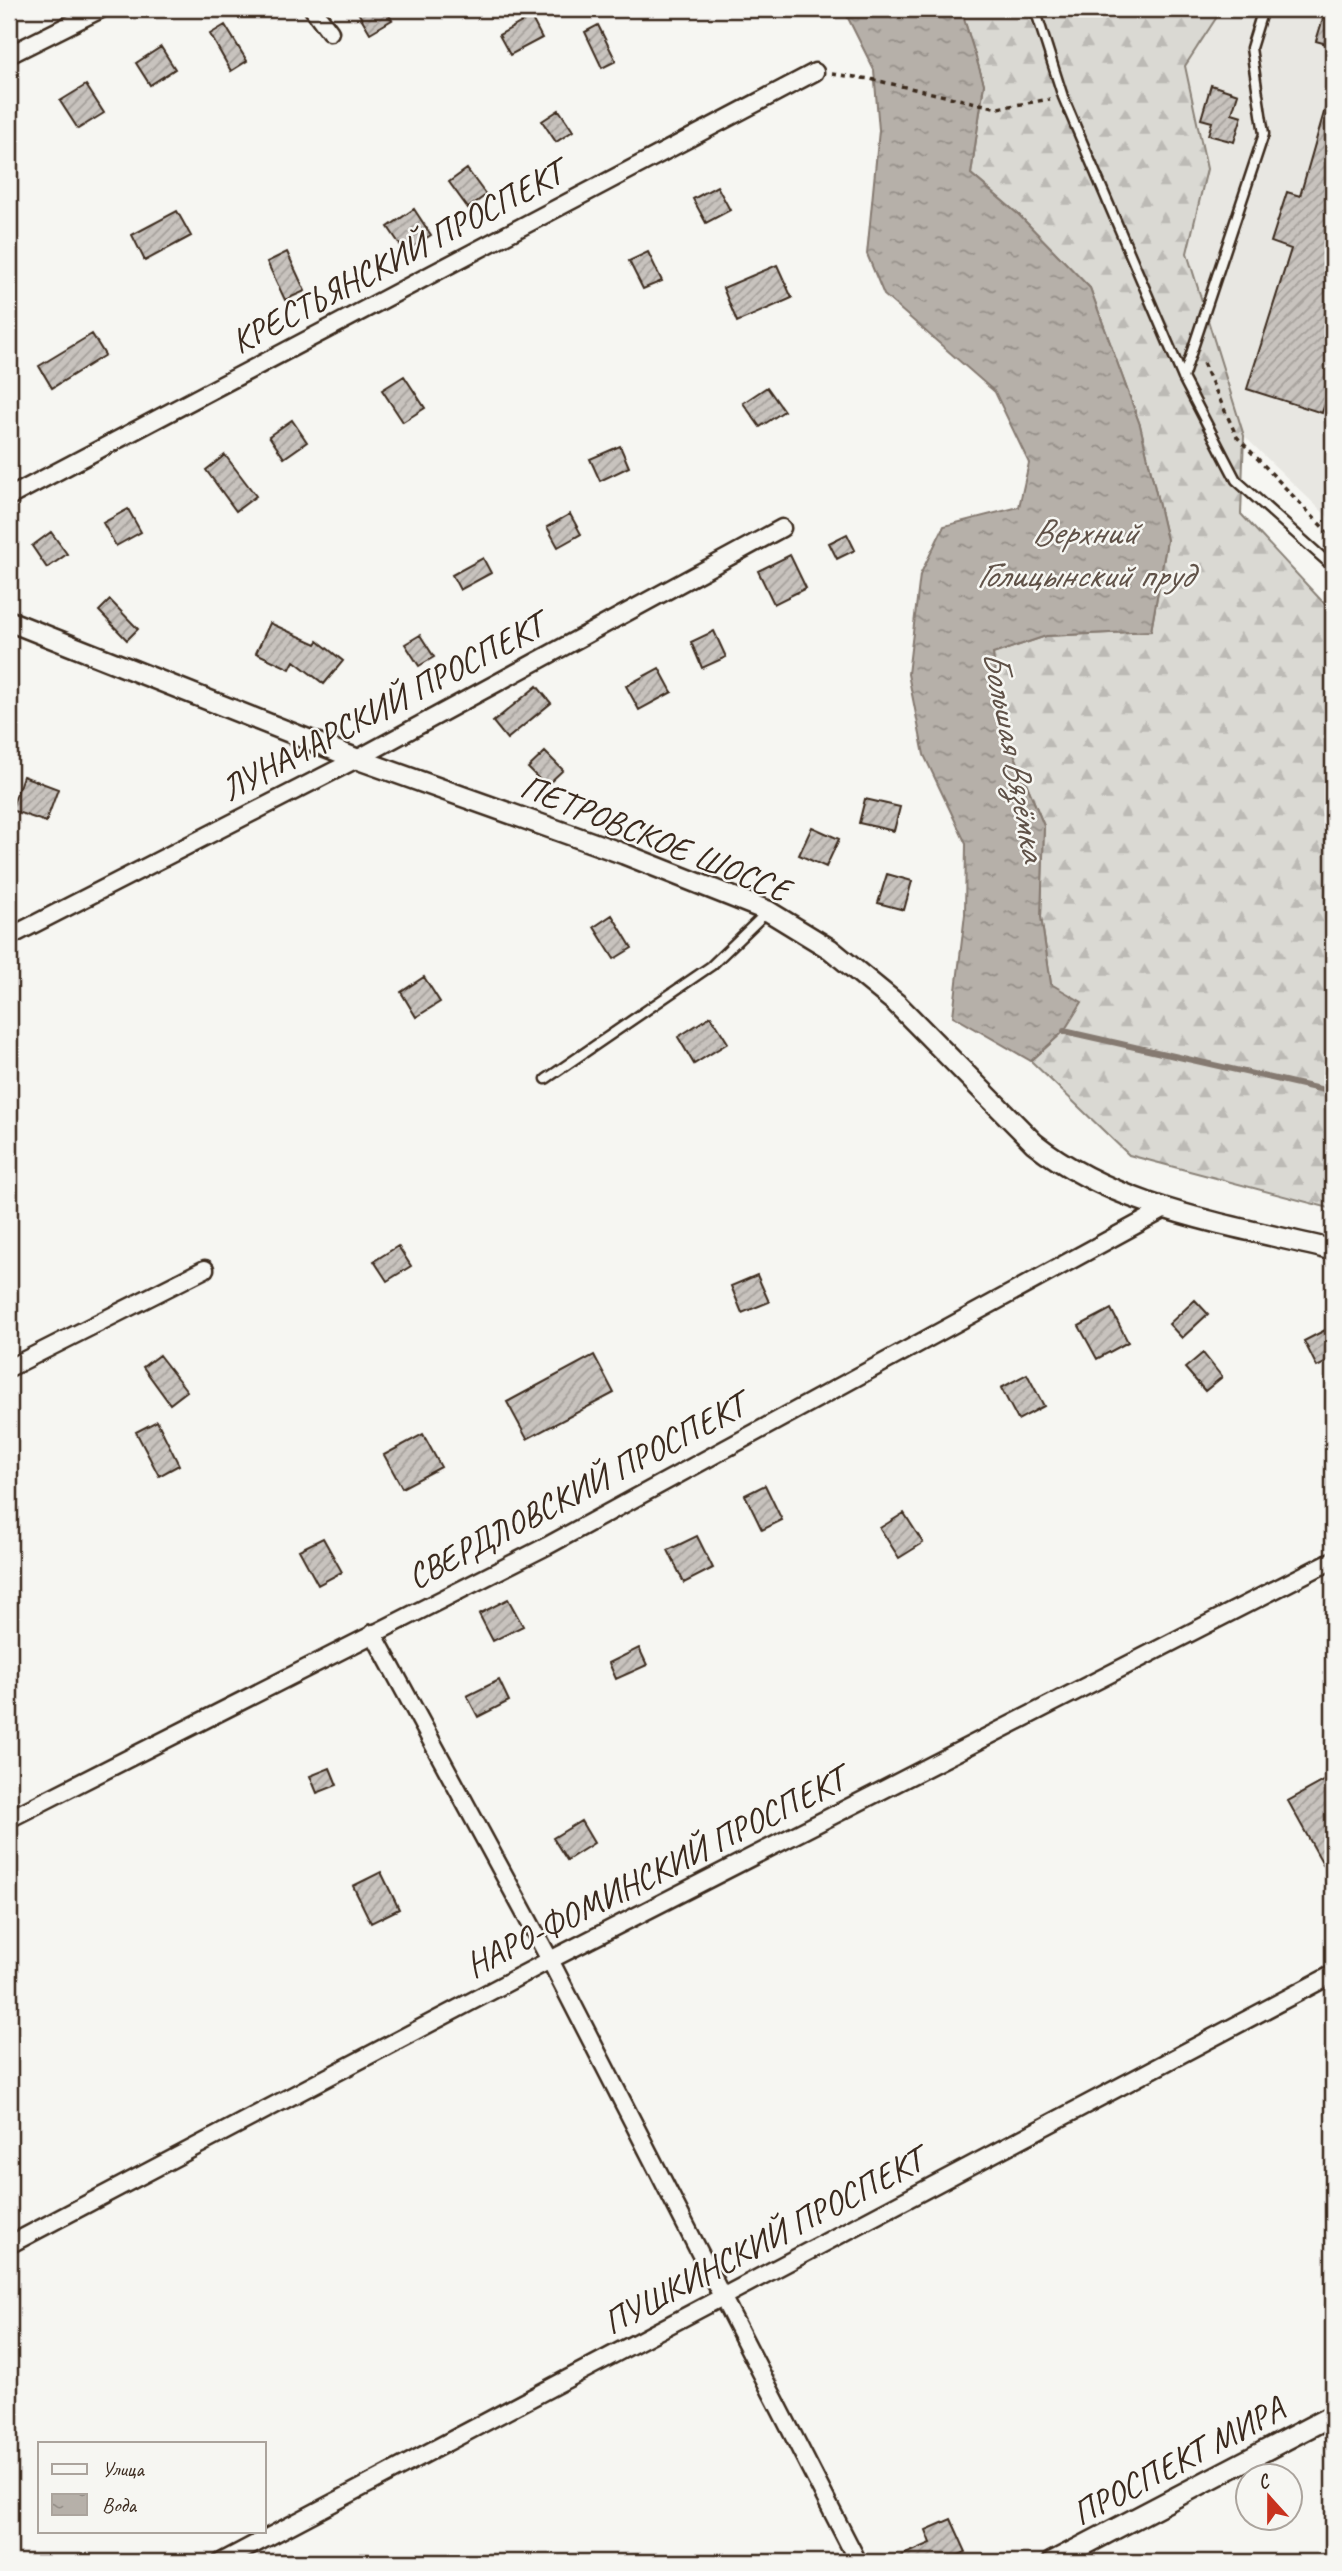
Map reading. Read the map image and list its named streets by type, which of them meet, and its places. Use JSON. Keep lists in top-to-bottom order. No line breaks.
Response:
{"streets":{"street":["КРЕСТЬЯНСКИЙ ПРОСПЕКТ","ЛУНАЧАРСКИЙ ПРОСПЕКТ","ПЕТРОВСКОЕ ШОССЕ","СВЕРДЛОВСКИЙ ПРОСПЕКТ","НАРО-ФОМИНСКИЙ ПРОСПЕКТ","ПУШКИНСКИЙ ПРОСПЕКТ","ПРОСПЕКТ МИРА"]},"crossings":[["ЛУНАЧАРСКИЙ ПРОСПЕКТ","ПЕТРОВСКОЕ ШОССЕ"],["ПЕТРОВСКОЕ ШОССЕ","СВЕРДЛОВСКИЙ ПРОСПЕКТ"]],"water":["Верхний Голицынский пруд","Большая Вязёмка"],"legend":["Улица","Вода"],"north":"top"}
